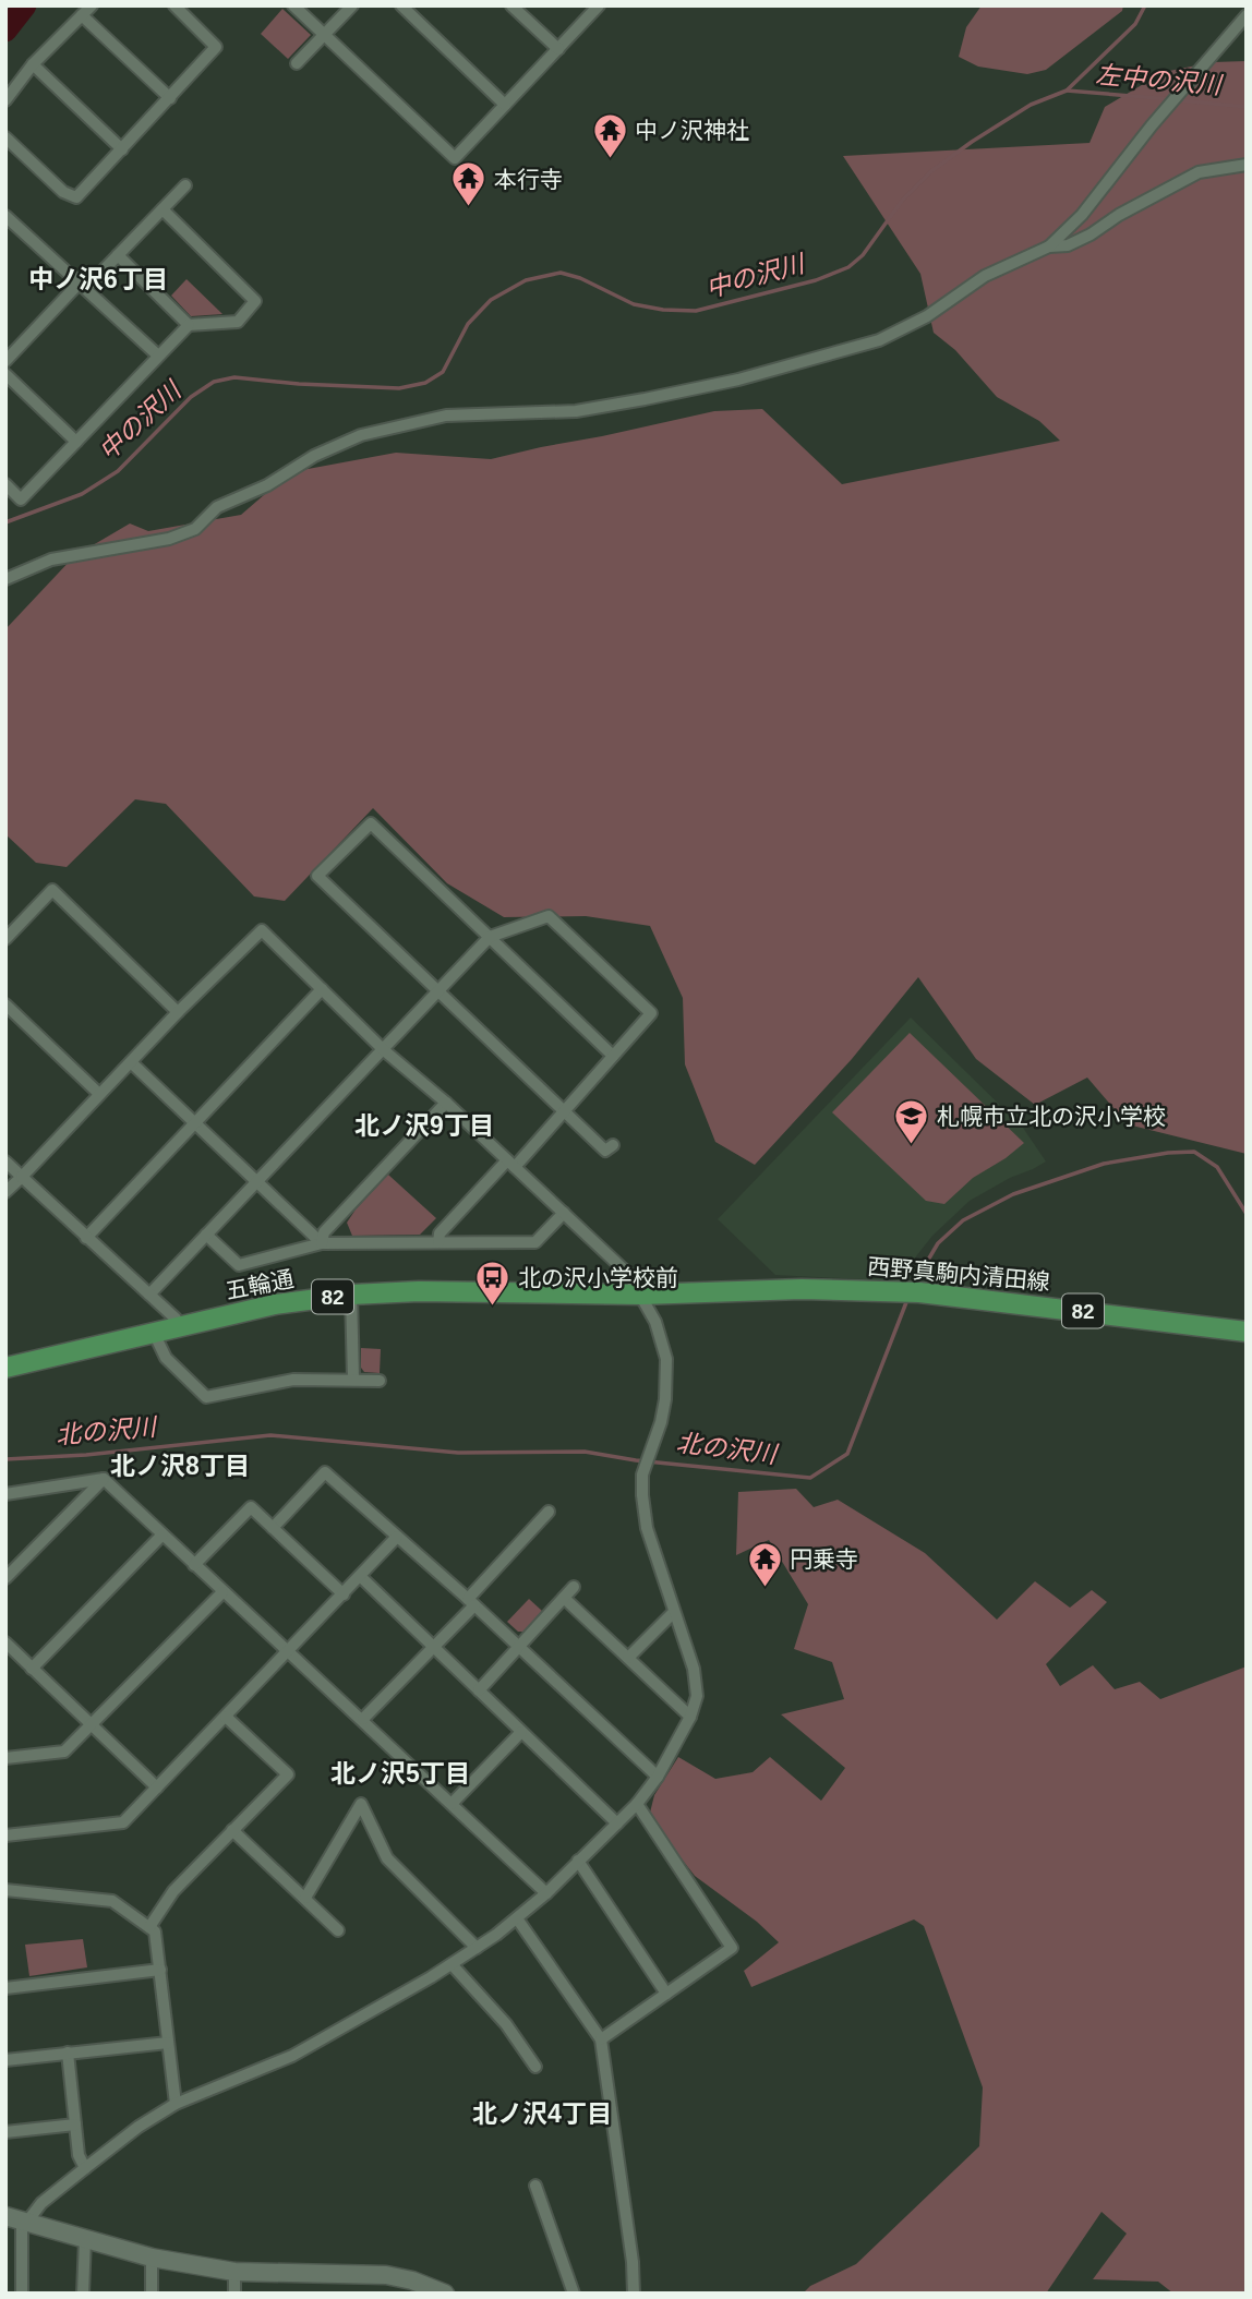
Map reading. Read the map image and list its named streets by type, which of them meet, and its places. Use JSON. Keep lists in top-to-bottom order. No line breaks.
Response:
{"streets":{"main road":["西野真駒内清田線","五輪通","82"]},"crossings":[["西野真駒内清田線","五輪通"]],"districts":["中ノ沢6丁目","北ノ沢9丁目","北ノ沢8丁目","北ノ沢5丁目","北ノ沢4丁目"],"water":["左中の沢川","中の沢川","北の沢川"],"places":{"temple":["中ノ沢神社","本行寺","円乗寺"],"school or university":["札幌市立北の沢小学校"],"bus stop":["北の沢小学校前"]}}
